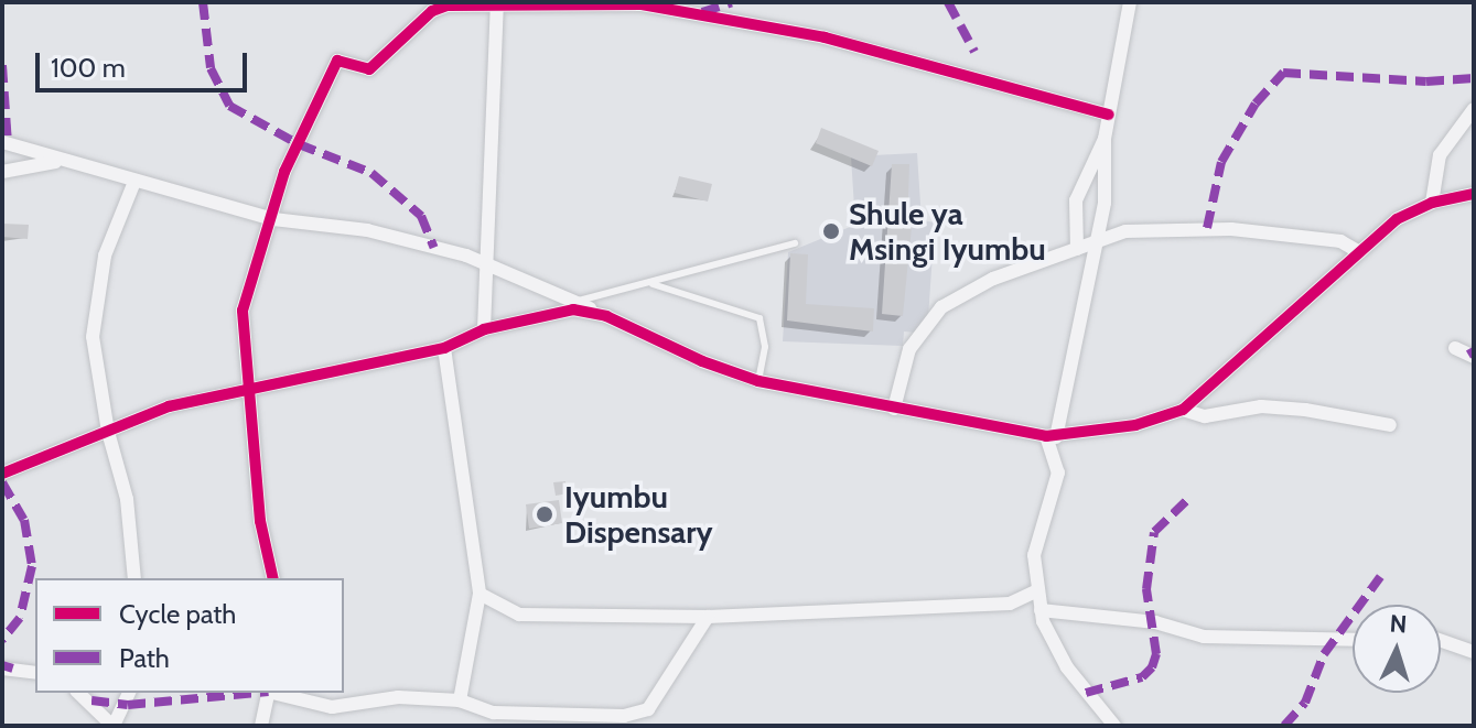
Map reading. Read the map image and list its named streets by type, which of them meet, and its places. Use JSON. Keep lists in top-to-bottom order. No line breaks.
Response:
{"places":["Shule ya Msingi Iyumbu","Iyumbu Dispensary"],"legend":["Cycle path","Path"],"scale_bar":"100 m","north":"top"}
